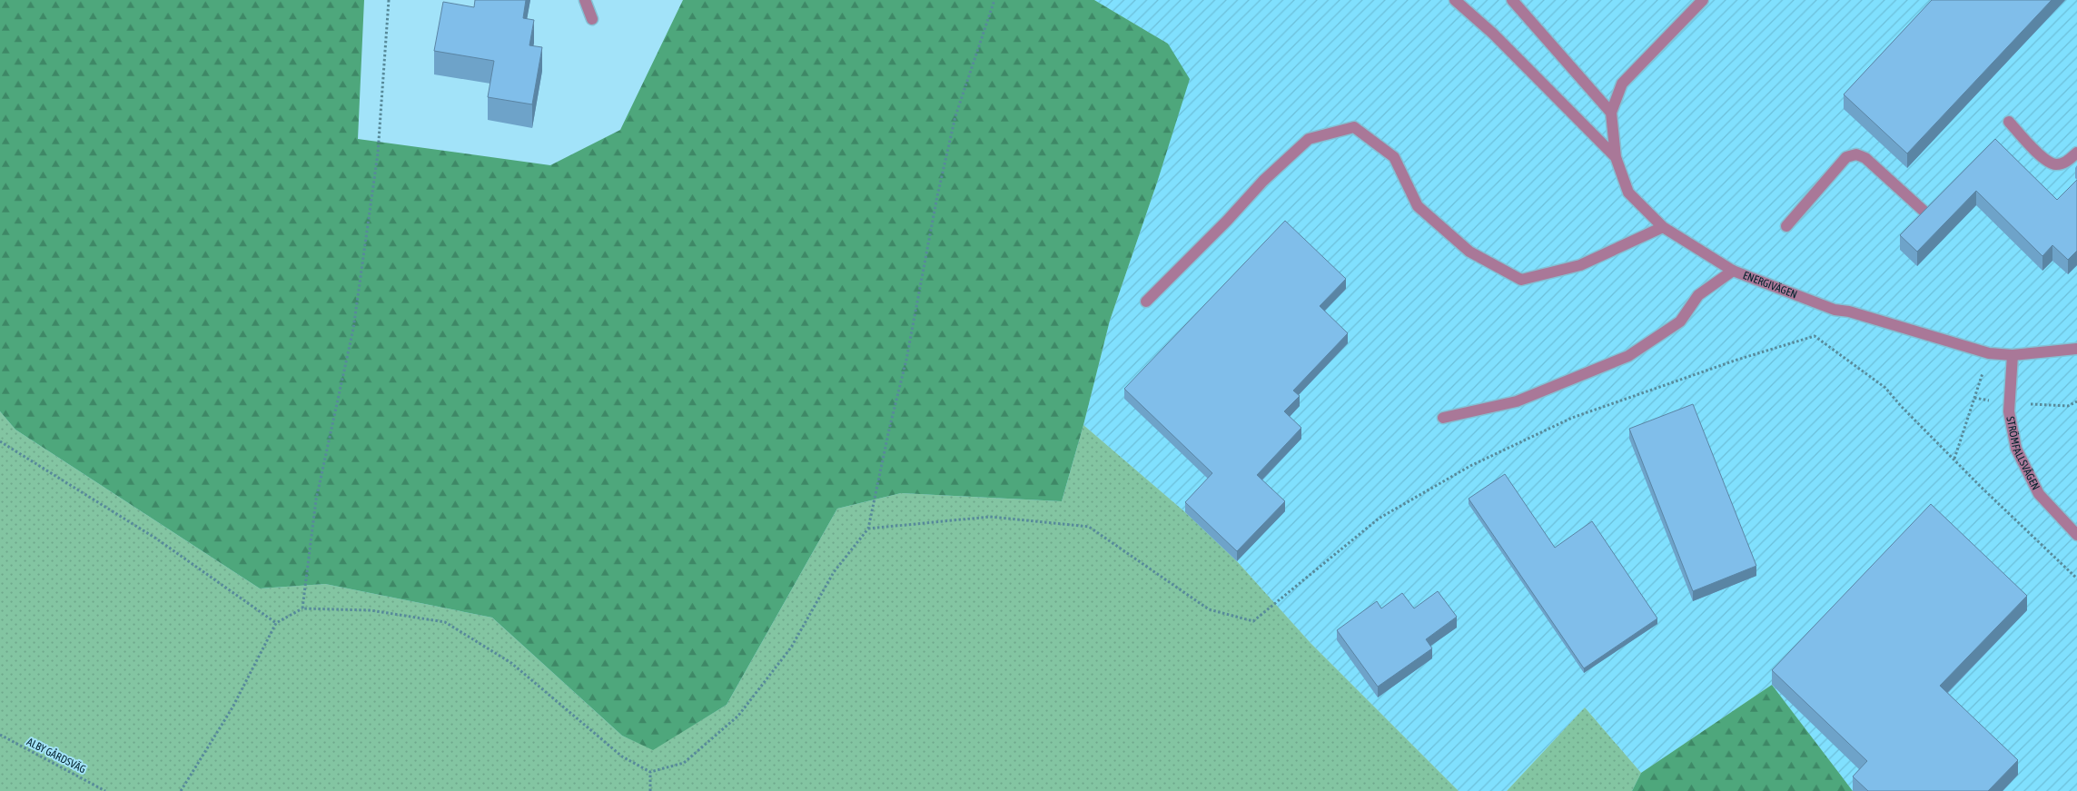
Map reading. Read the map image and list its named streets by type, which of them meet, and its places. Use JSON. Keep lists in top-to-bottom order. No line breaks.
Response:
{"streets":{"street":["ENERGIVÄGEN","STRÖMFALLSVÄGEN"],"path":["ALBY GÅRDSVÄG"]},"crossings":[["ENERGIVÄGEN","STRÖMFALLSVÄGEN"]]}
